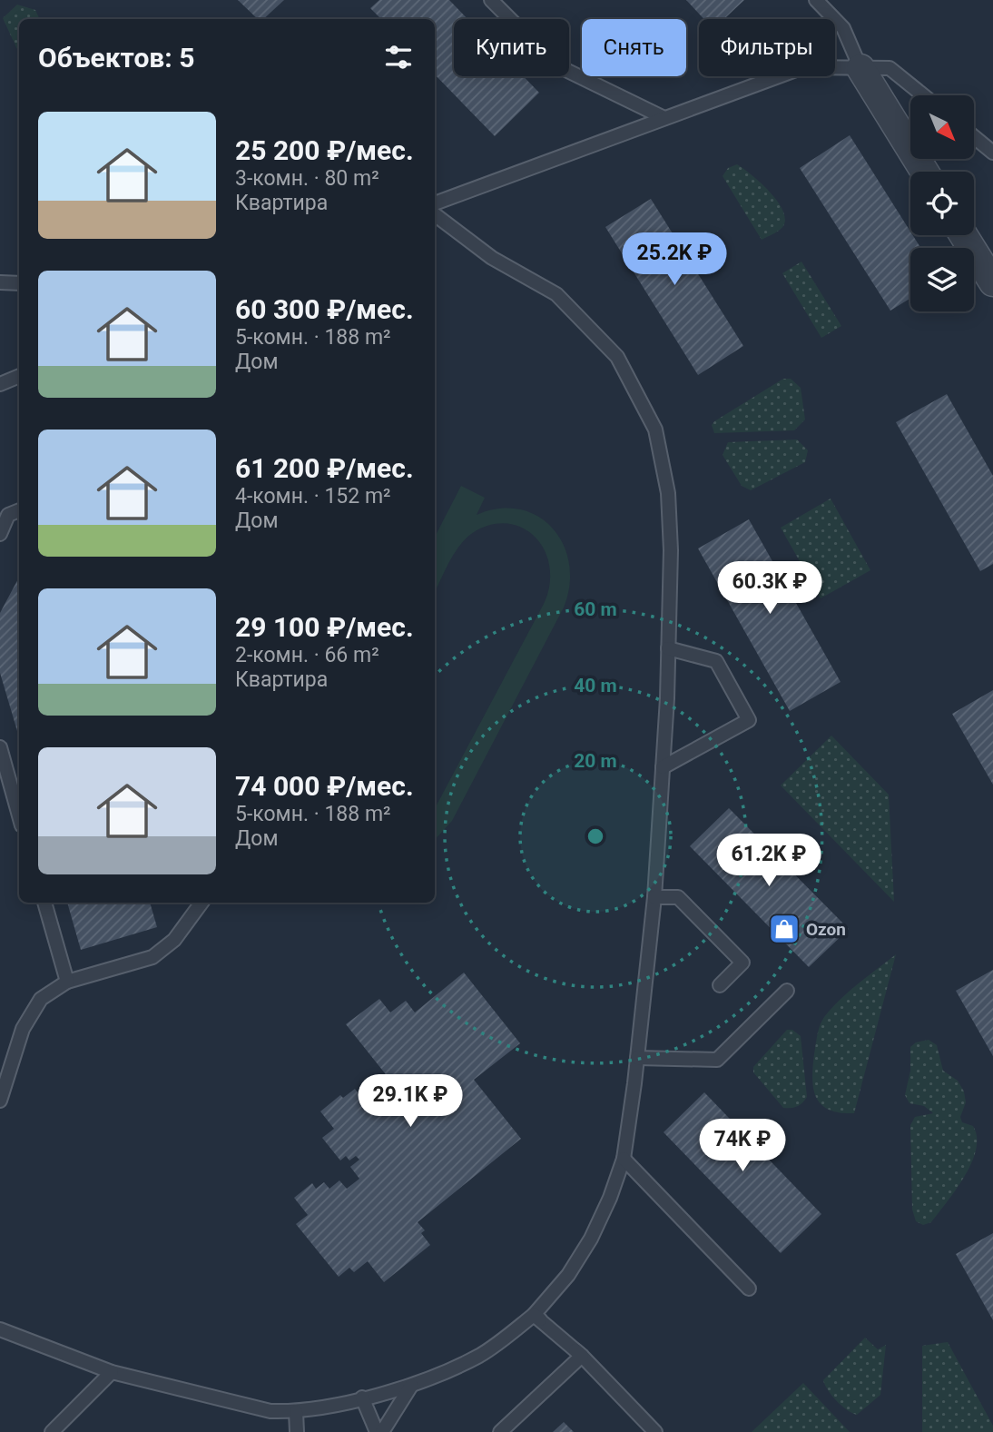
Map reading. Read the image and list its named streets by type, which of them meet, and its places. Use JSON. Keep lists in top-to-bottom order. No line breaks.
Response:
{"places":{"shop":["Ozon"]},"north":"bottom right","page":{"chip":["Купить","Снять","Фильтры"],"heading":"Объектов: 5","list":[{"name":"25 200 ₽/мес.","note":"3-комн. · 80 m² · Квартира"},{"name":"60 300 ₽/мес.","note":"5-комн. · 188 m² · Дом"},{"name":"61 200 ₽/мес.","note":"4-комн. · 152 m² · Дом"},{"name":"29 100 ₽/мес.","note":"2-комн. · 66 m² · Квартира"},{"name":"74 000 ₽/мес.","note":"5-комн. · 188 m² · Дом"}],"price":["25.2K ₽","60.3K ₽","61.2K ₽","29.1K ₽","74K ₽"]},"rings":["60 m","40 m","20 m"]}
